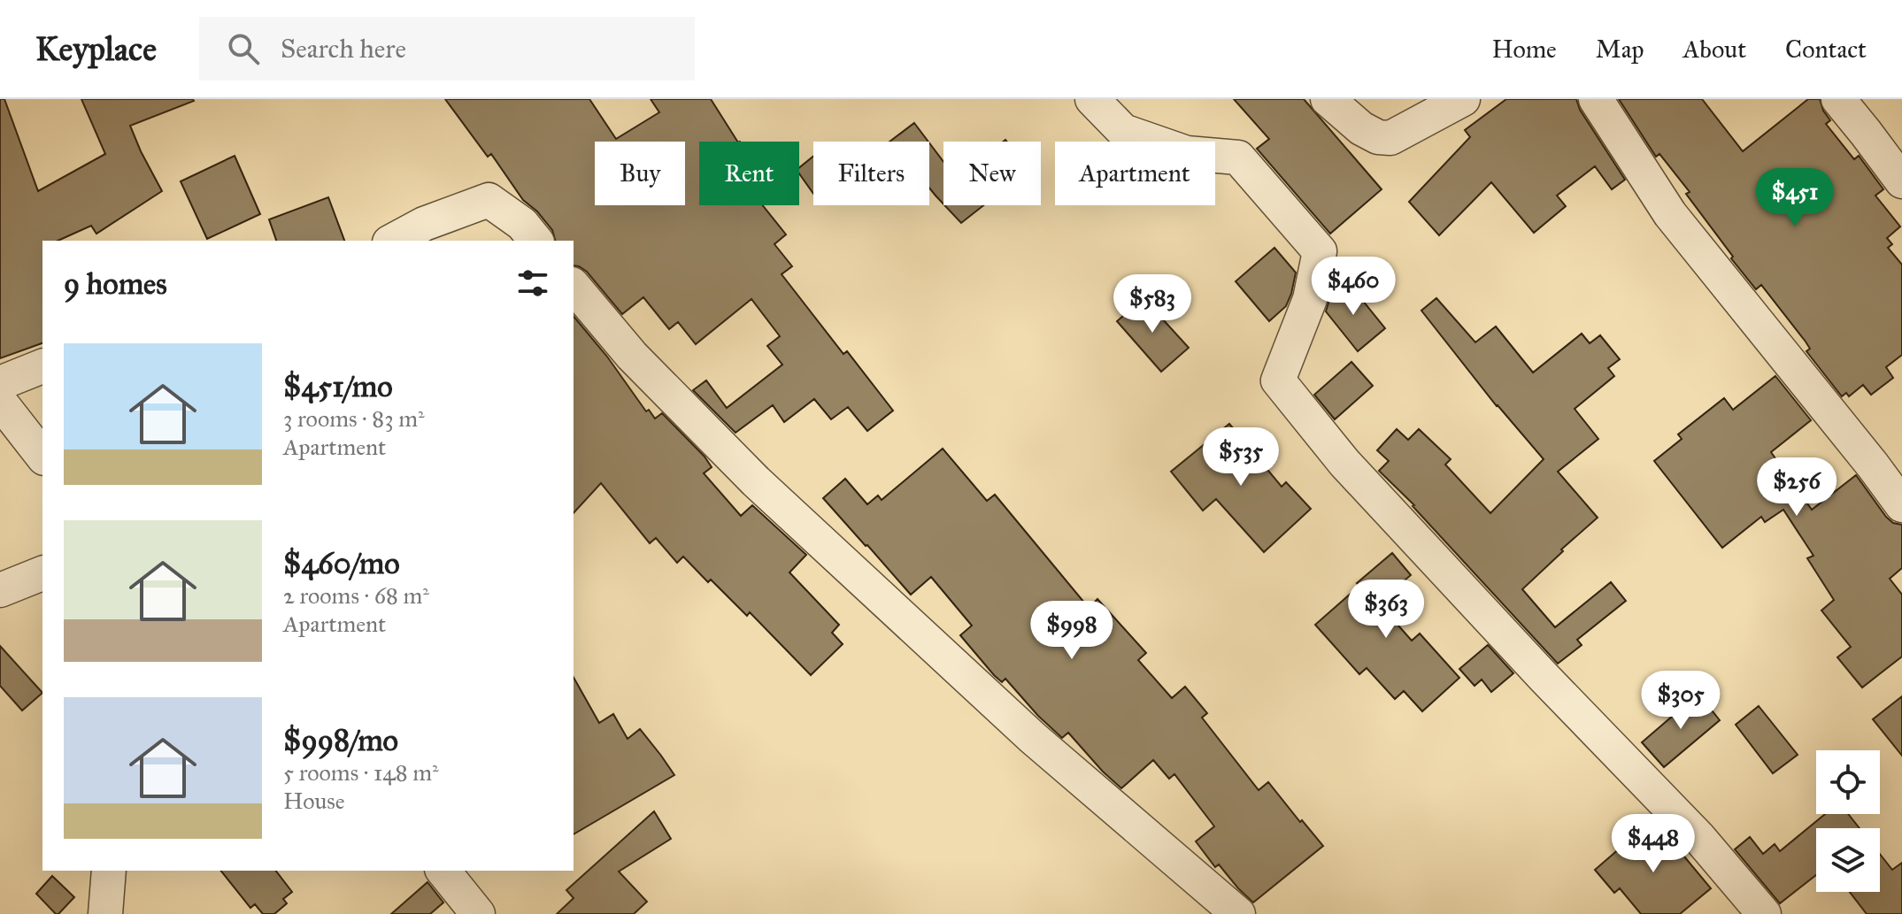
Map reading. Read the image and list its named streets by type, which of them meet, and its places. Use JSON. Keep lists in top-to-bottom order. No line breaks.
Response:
{"page":{"header":"Keyplace","search":"Search here","nav":["Home","Map","About","Contact"],"chip":["Buy","Rent","Filters","New","Apartment"],"price":["$451","$460","$583","$535","$256","$363","$998","$305","$448"],"heading":"9 homes","list":[{"name":"$451/mo","note":"3 rooms · 83 m² · Apartment"},{"name":"$460/mo","note":"2 rooms · 68 m² · Apartment"},{"name":"$998/mo","note":"5 rooms · 148 m² · House"}]}}
